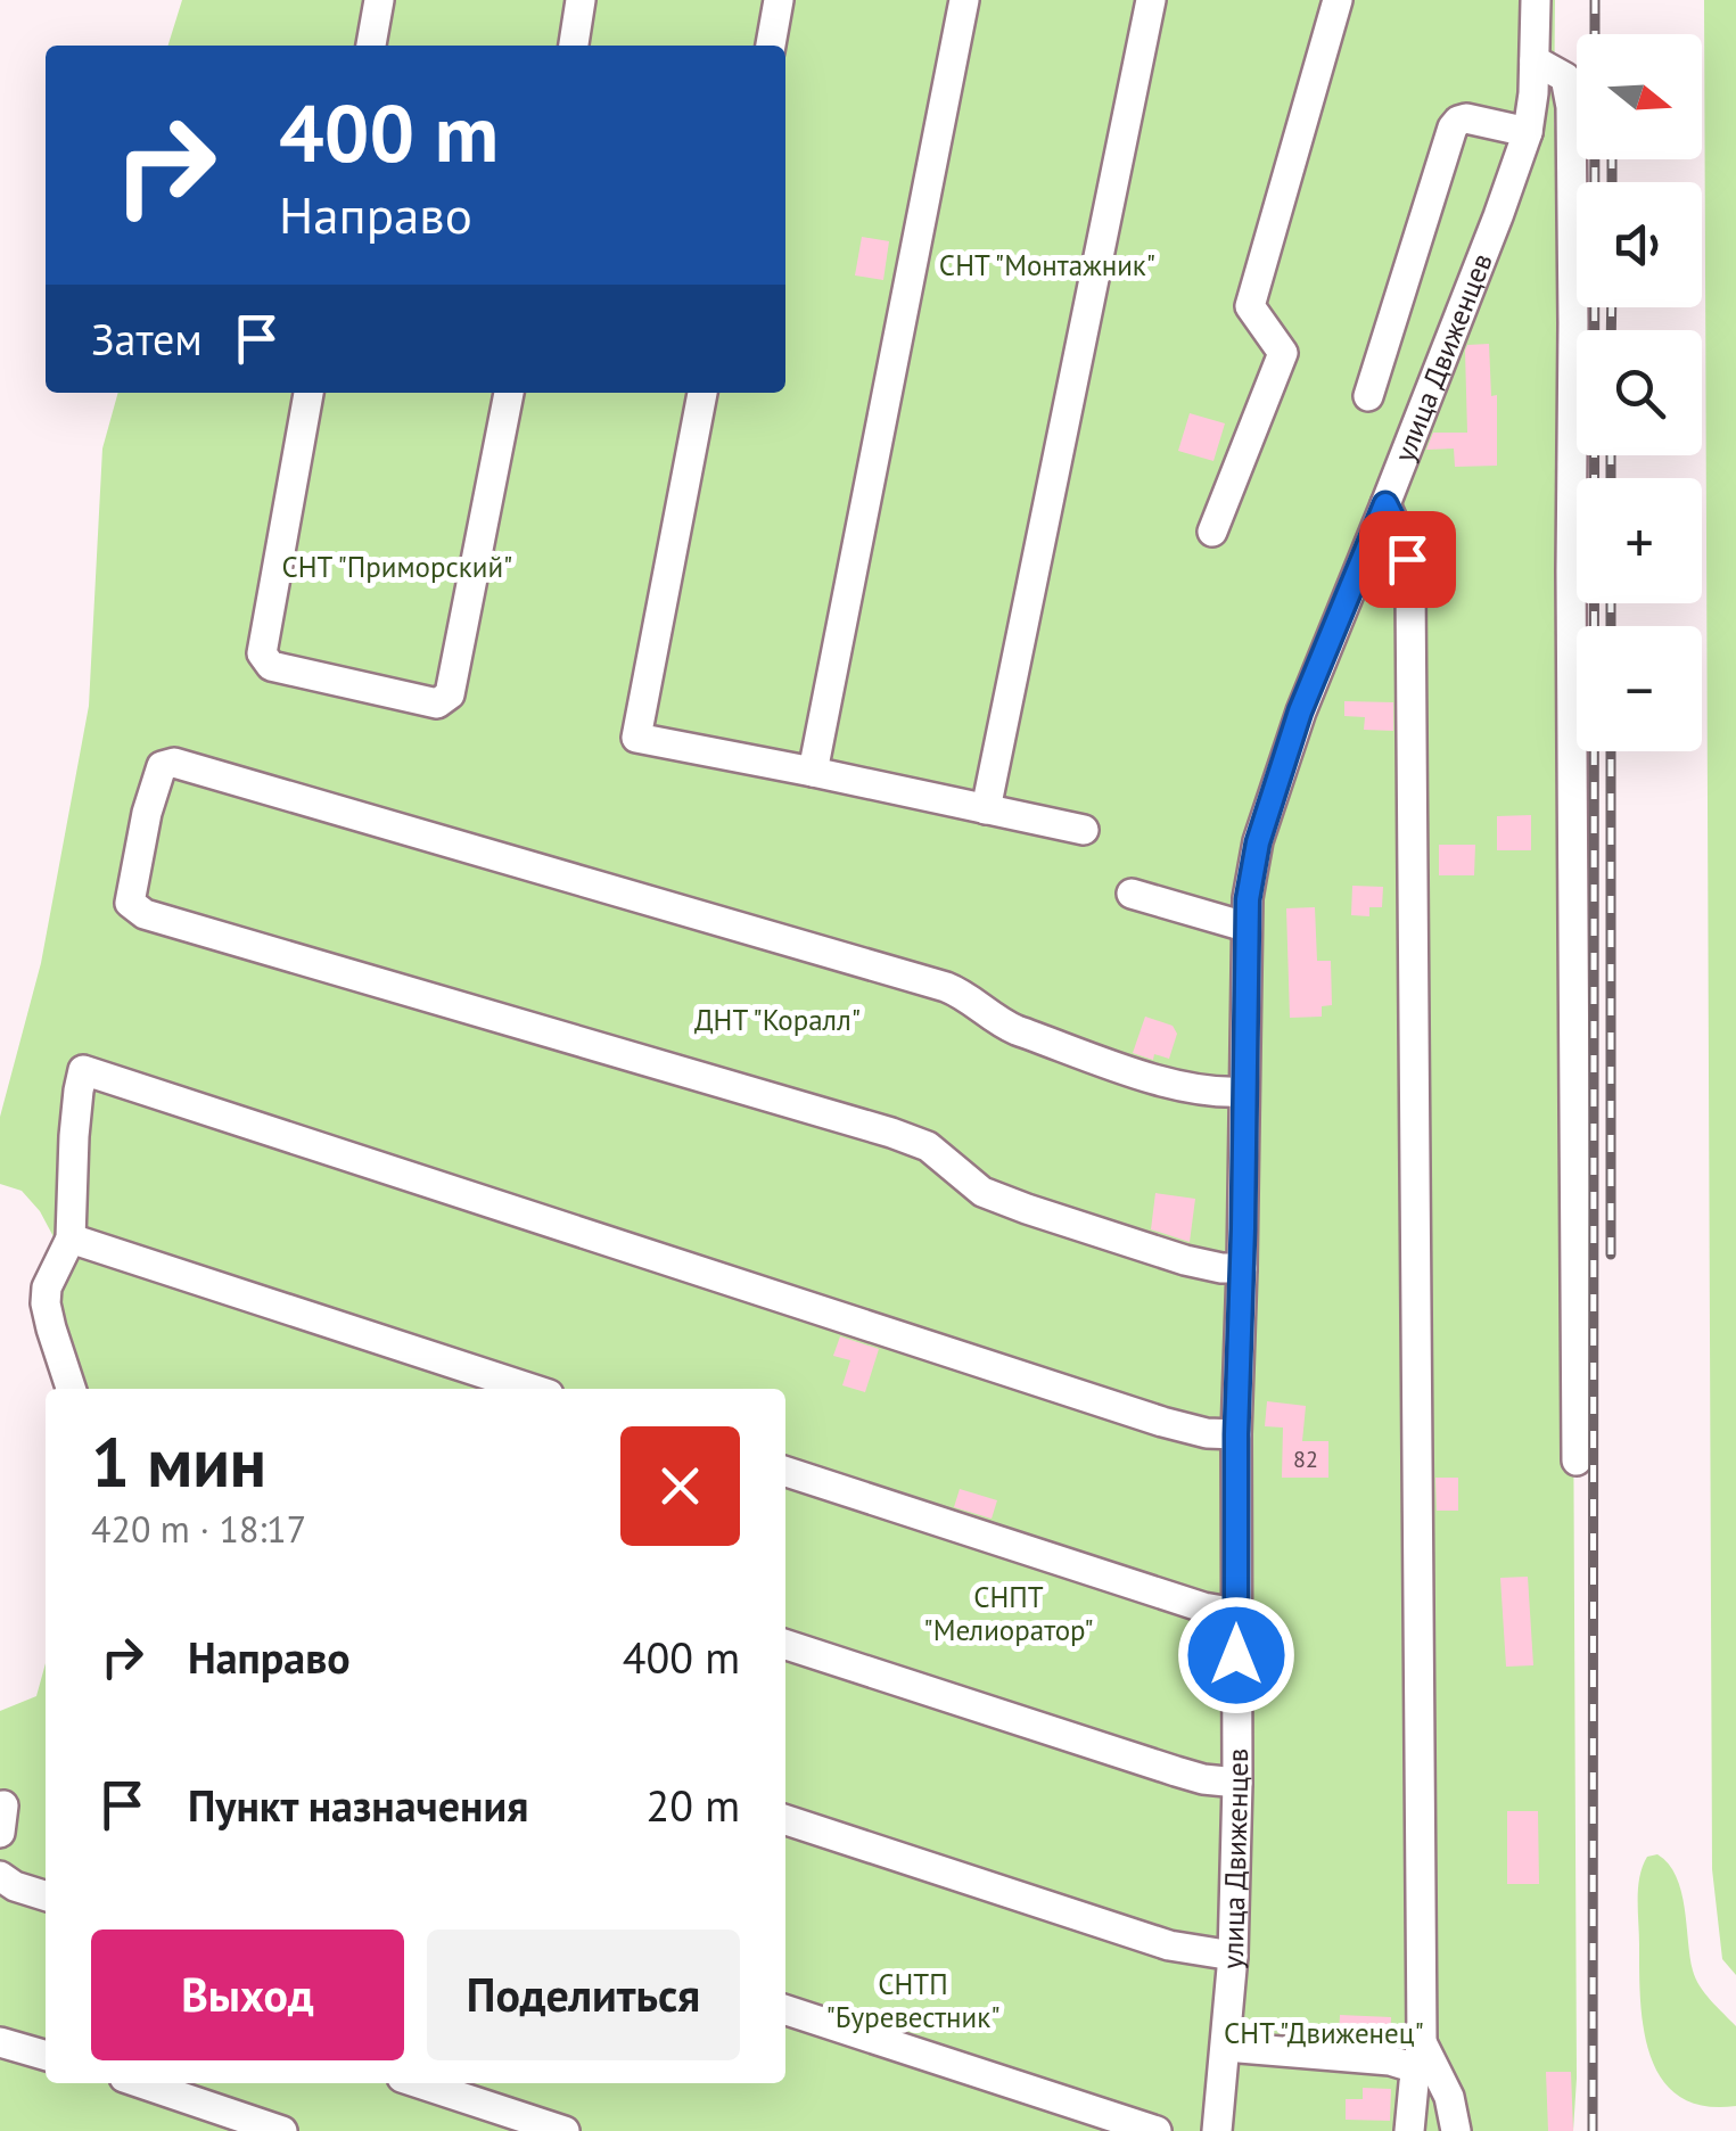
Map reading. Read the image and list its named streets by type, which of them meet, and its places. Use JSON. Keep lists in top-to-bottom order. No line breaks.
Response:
{"streets":{"street":["улица Движенцев"]},"parks":["СНТ \"Монтажник\"","СНТ \"Приморский\"","ДНТ \"Коралл\"","СНПТ \"Мелиоратор\"","СНТП \"Буревестник\"","СНТ \"Движенец\""],"house_numbers":["82"],"north":"right","page":{"map_buttons":["+","−"],"turn":["400 m","Направо"],"then":"Затем","heading":["1 мин","420 m · 18:17"],"list":[{"name":"Направо","value":"400 m"},{"name":"Пункт назначения","value":"20 m"}],"buttons":["Выход","Поделиться"]}}
